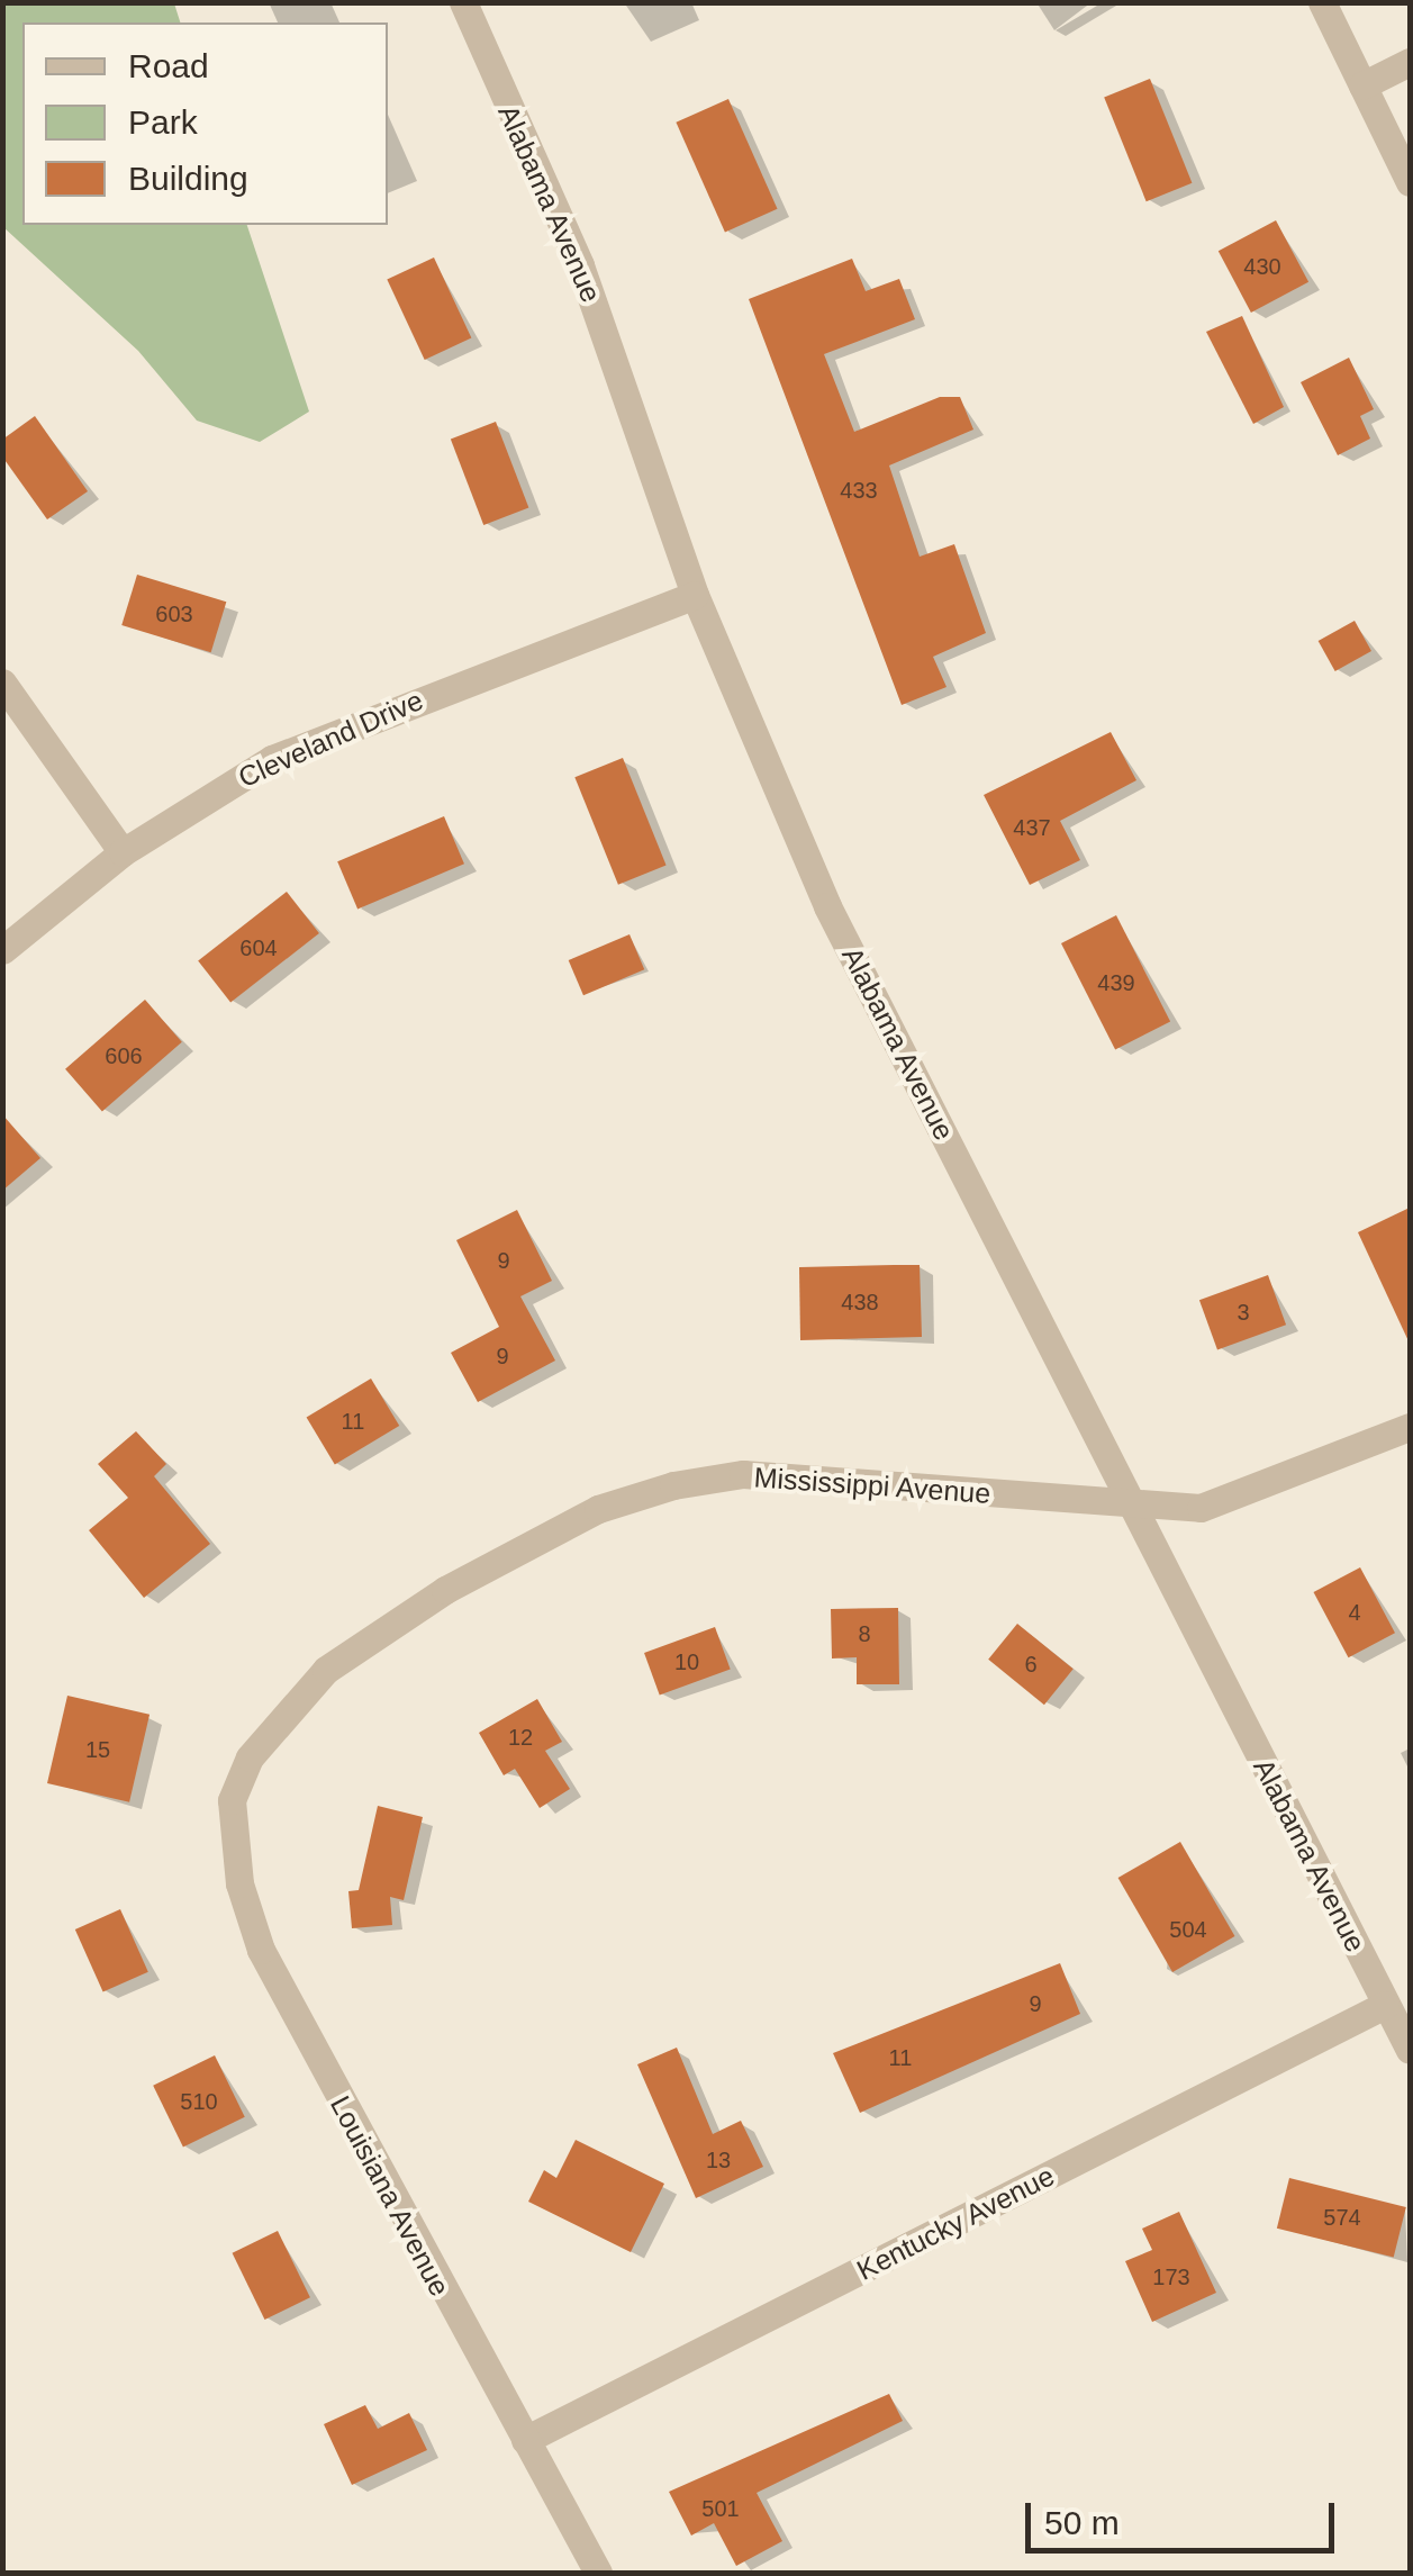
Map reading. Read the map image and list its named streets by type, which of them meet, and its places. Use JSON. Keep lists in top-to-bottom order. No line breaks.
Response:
{"streets":{"street":["Alabama Avenue","Cleveland Drive","Mississippi Avenue","Louisiana Avenue","Kentucky Avenue"]},"crossings":[["Alabama Avenue","Cleveland Drive"],["Alabama Avenue","Mississippi Avenue"],["Alabama Avenue","Kentucky Avenue"],["Mississippi Avenue","Louisiana Avenue"],["Louisiana Avenue","Kentucky Avenue"]],"house_numbers":["430","433","603","437","604","439","606","9","438","3","9","11","4","8","10","6","12","15","504","9","11","510","13","574","173","501"],"legend":["Road","Park","Building"],"scale_bar":"50 m"}
